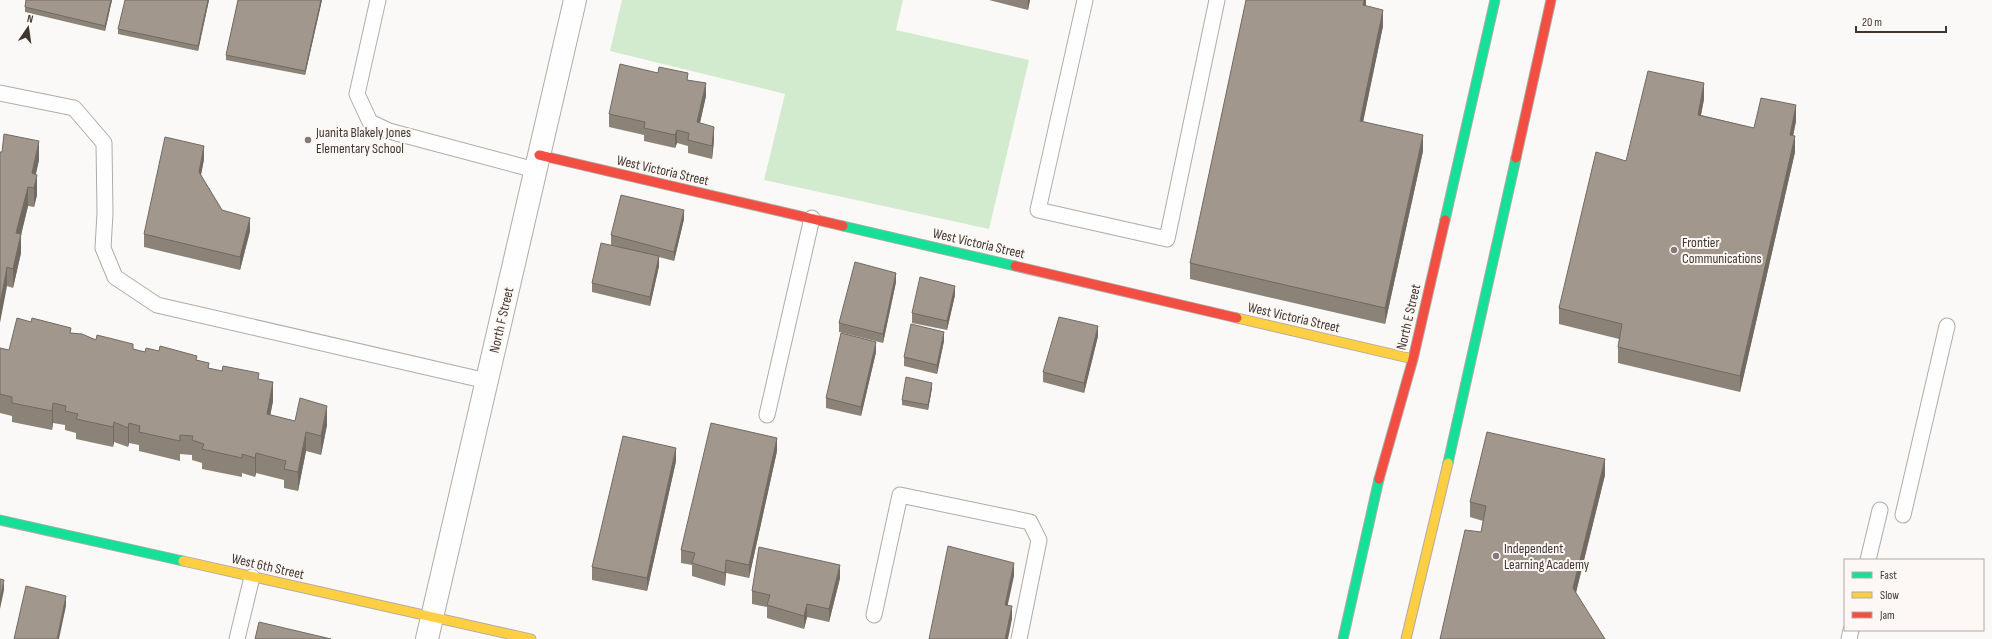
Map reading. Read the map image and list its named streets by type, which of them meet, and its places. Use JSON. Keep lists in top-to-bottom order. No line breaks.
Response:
{"streets":{"street":["West Victoria Street","North E Street","North F Street","West 6th Street"]},"crossings":[["West Victoria Street","North E Street"],["West Victoria Street","North F Street"],["North F Street","West 6th Street"]],"places":["Juanita Blakely Jones Elementary School","Frontier Communications","Independent Learning Academy"],"legend":["Fast","Slow","Jam"],"scale_bar":"20 m","north":"top"}
